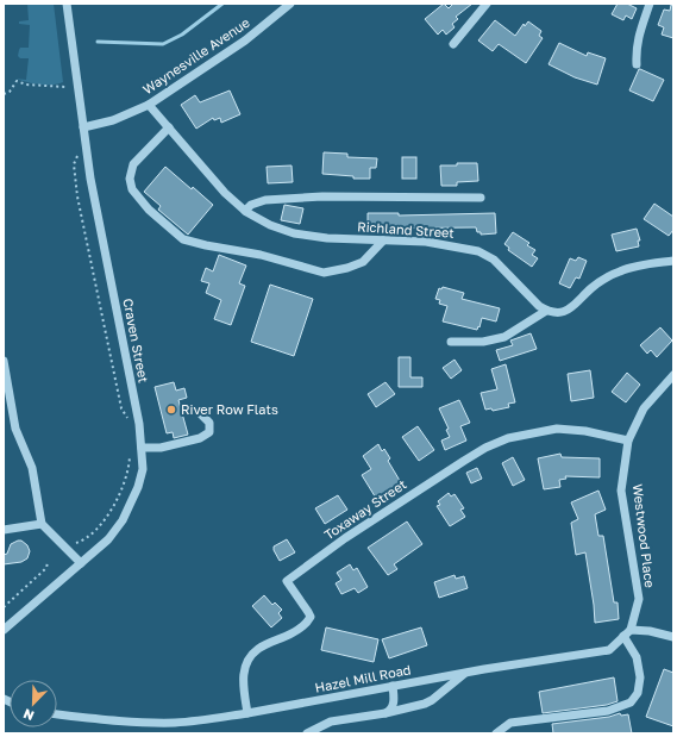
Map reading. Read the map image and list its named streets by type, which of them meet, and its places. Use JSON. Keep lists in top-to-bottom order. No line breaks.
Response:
{"streets":{"street":["Waynesville Avenue","Richland Street","Craven Street","Toxaway Street","Westwood Place","Hazel Mill Road"]},"crossings":[["Waynesville Avenue","Richland Street"],["Waynesville Avenue","Craven Street"],["Toxaway Street","Westwood Place"],["Toxaway Street","Hazel Mill Road"],["Westwood Place","Hazel Mill Road"]],"places":["River Row Flats"],"north":"bottom left"}
